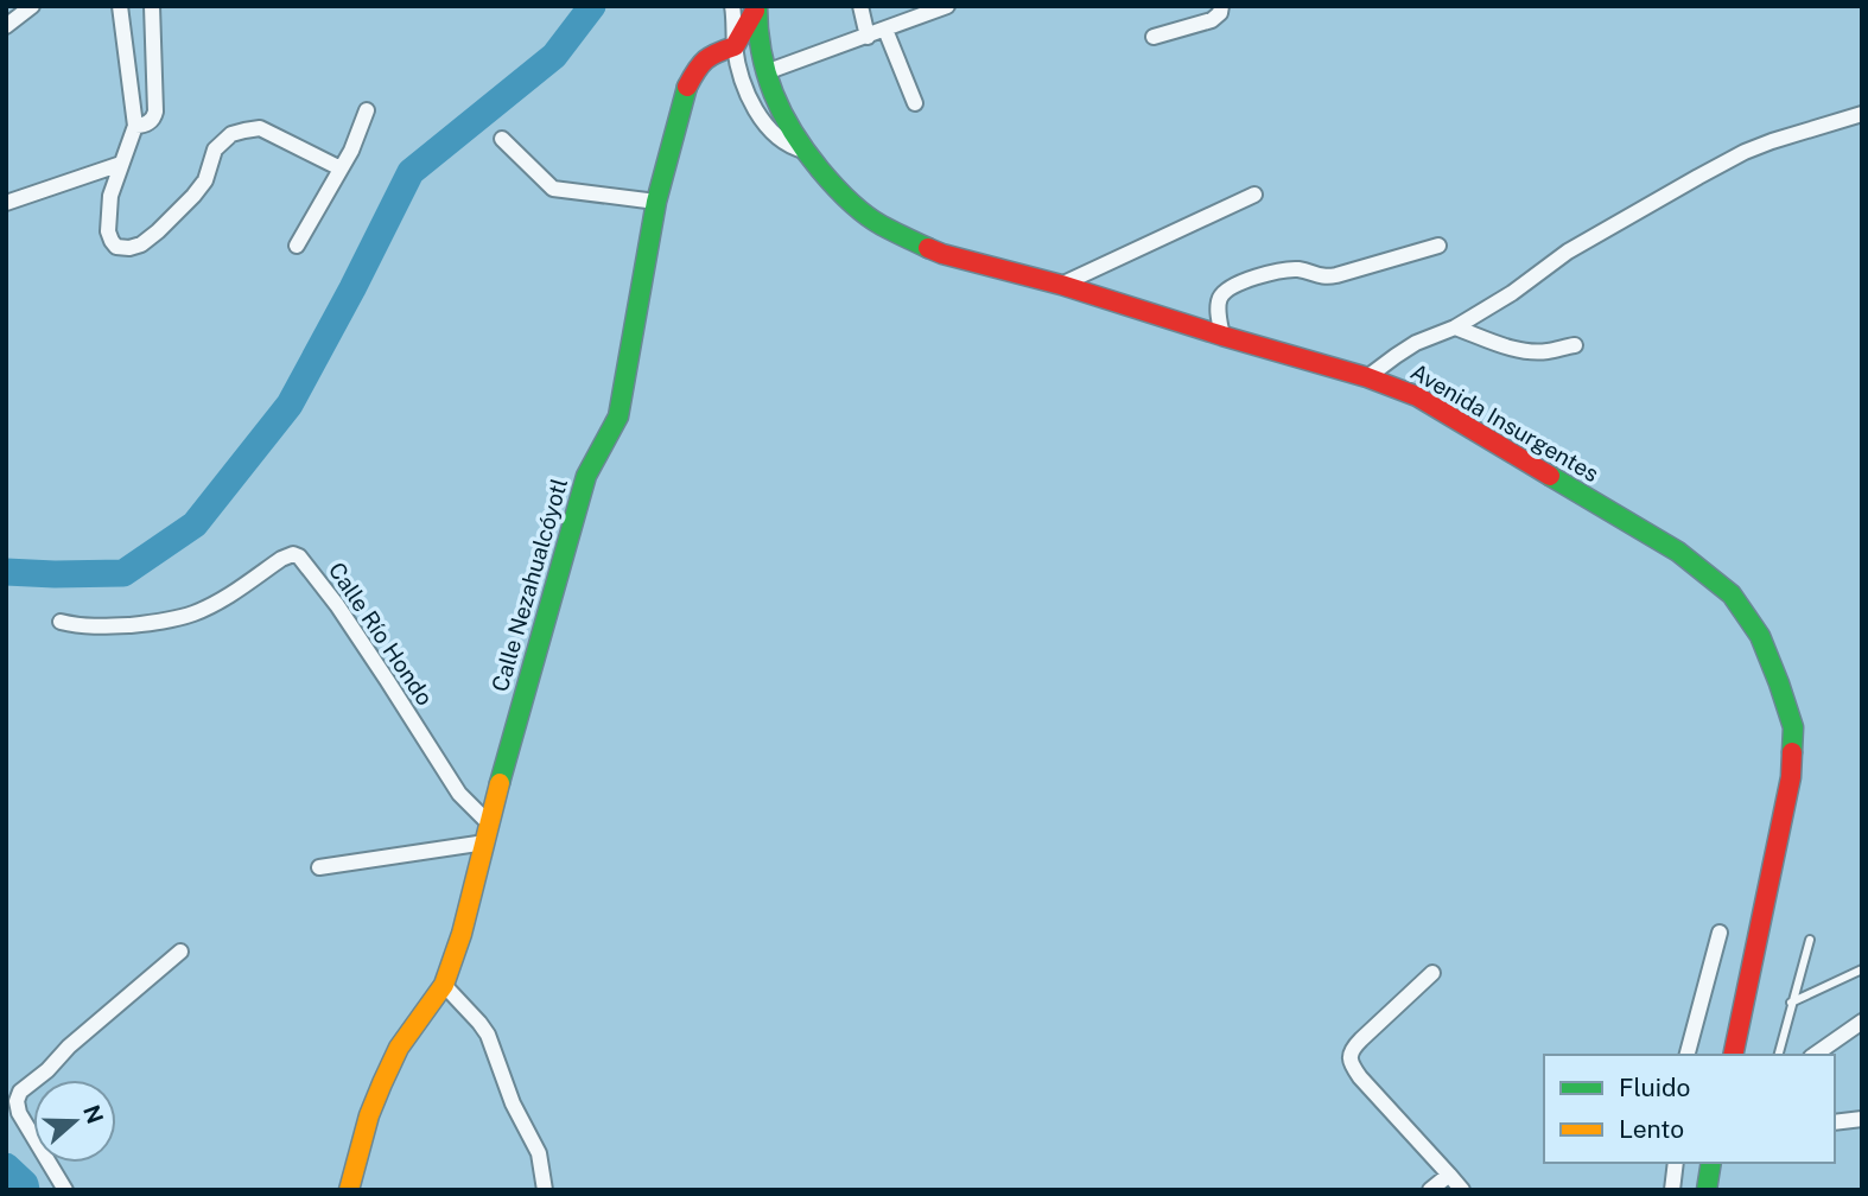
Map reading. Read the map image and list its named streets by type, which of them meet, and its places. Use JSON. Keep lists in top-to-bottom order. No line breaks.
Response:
{"streets":{"main road":["Avenida Insurgentes","Calle Nezahualcóyotl"],"street":["Calle Río Hondo"]},"crossings":[["Calle Nezahualcóyotl","Calle Río Hondo"]],"legend":["Fluido","Lento"],"north":"right"}
